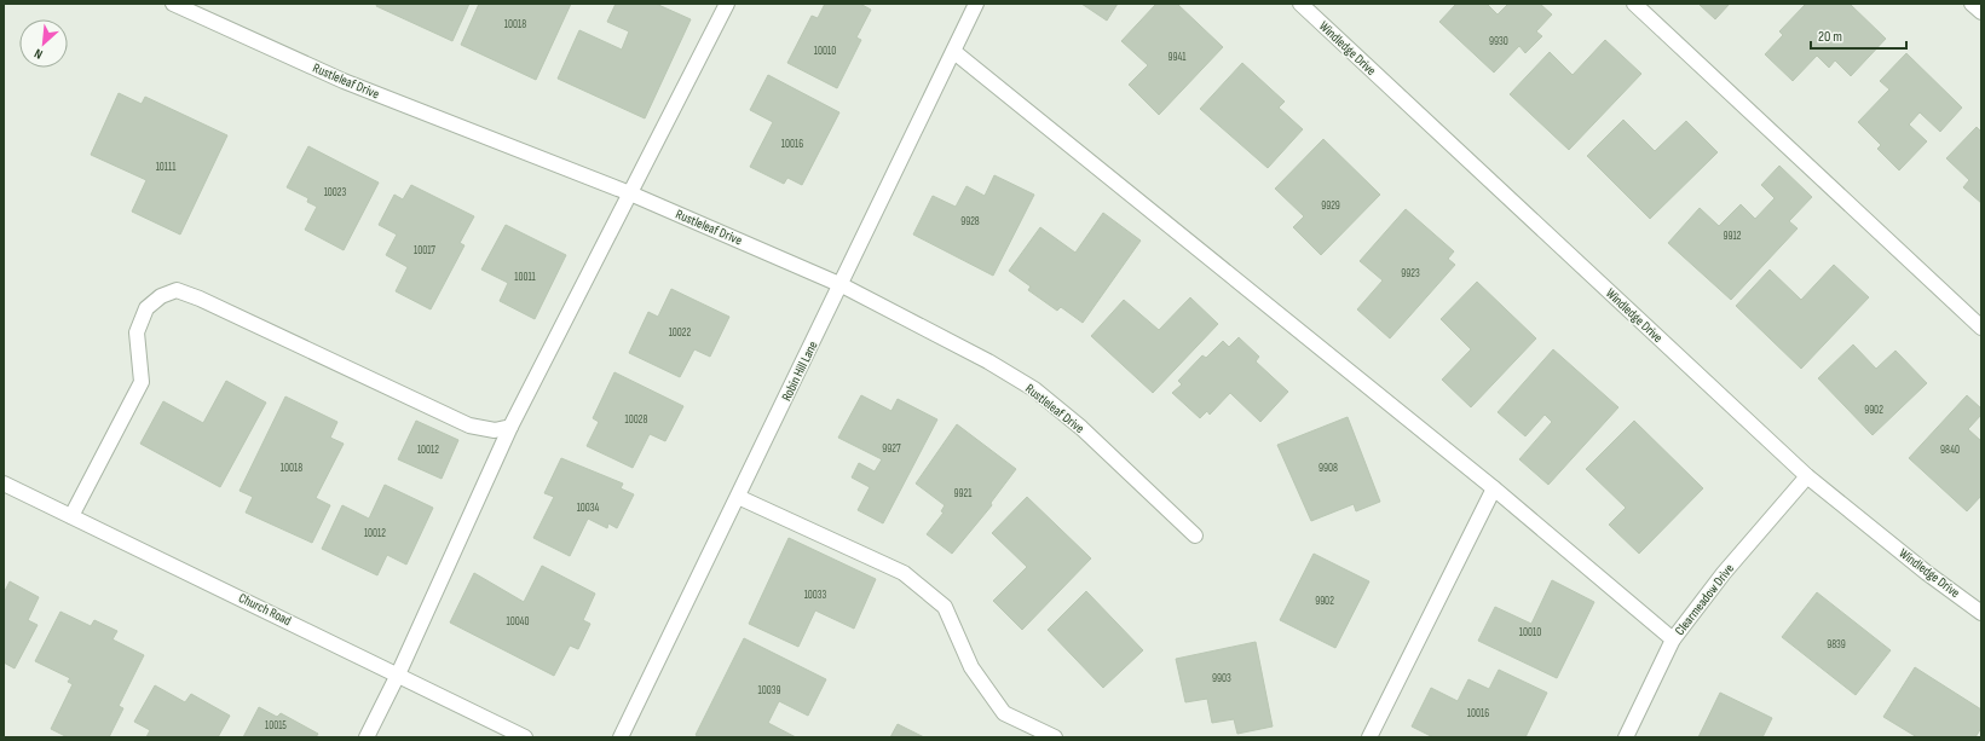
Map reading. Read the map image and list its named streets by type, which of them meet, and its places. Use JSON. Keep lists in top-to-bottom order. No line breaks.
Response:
{"streets":{"street":["Windledge Drive","Rustleleaf Drive","Robin Hill Lane","Clearmeadow Drive","Church Road"]},"crossings":[["Windledge Drive","Clearmeadow Drive"],["Rustleleaf Drive","Robin Hill Lane"]],"house_numbers":["10018","9930","10010","9941","10016","10111","10023","9929","9928","9912","10017","9923","10011","10022","9902","10028","9927","10012","9840","10018","9908","9921","10034","10012","10033","9902","10040","10010","9839","9903","10039","10016","10015"],"scale_bar":"20 m","north":"bottom left"}
